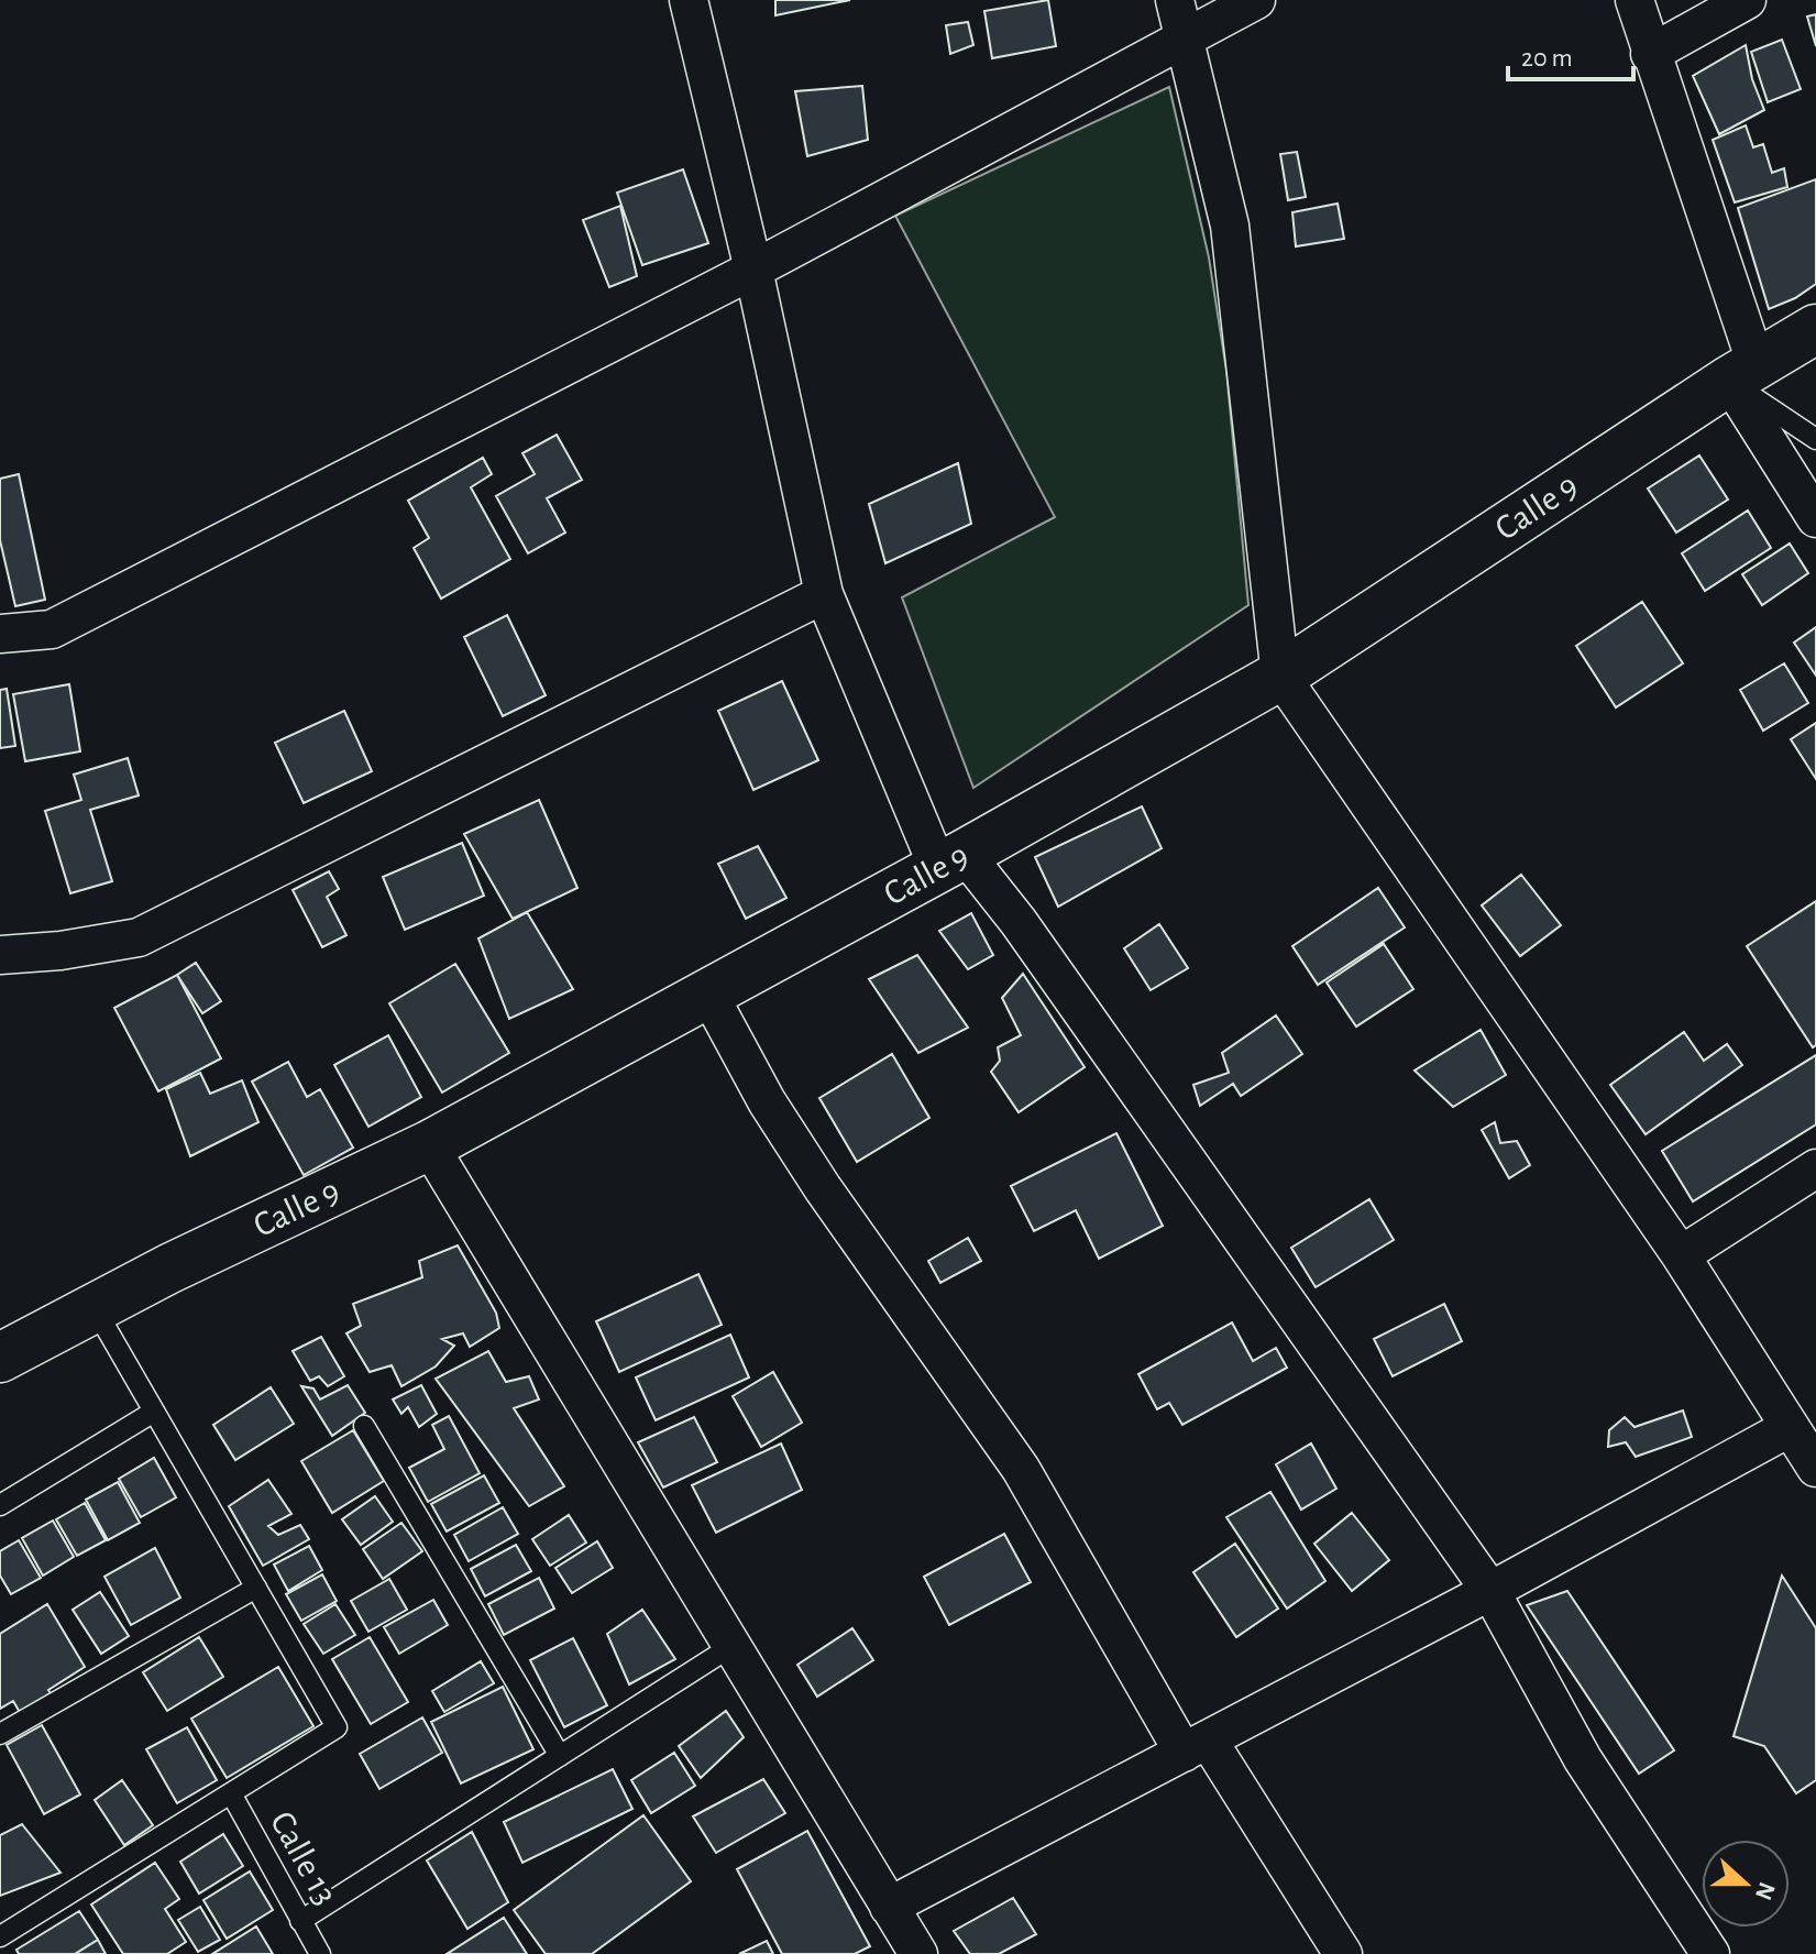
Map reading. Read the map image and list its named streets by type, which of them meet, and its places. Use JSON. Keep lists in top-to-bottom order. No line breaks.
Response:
{"streets":{"street":["Calle 9"],"lane":["Calle 13"]},"scale_bar":"20 m","north":"right"}
